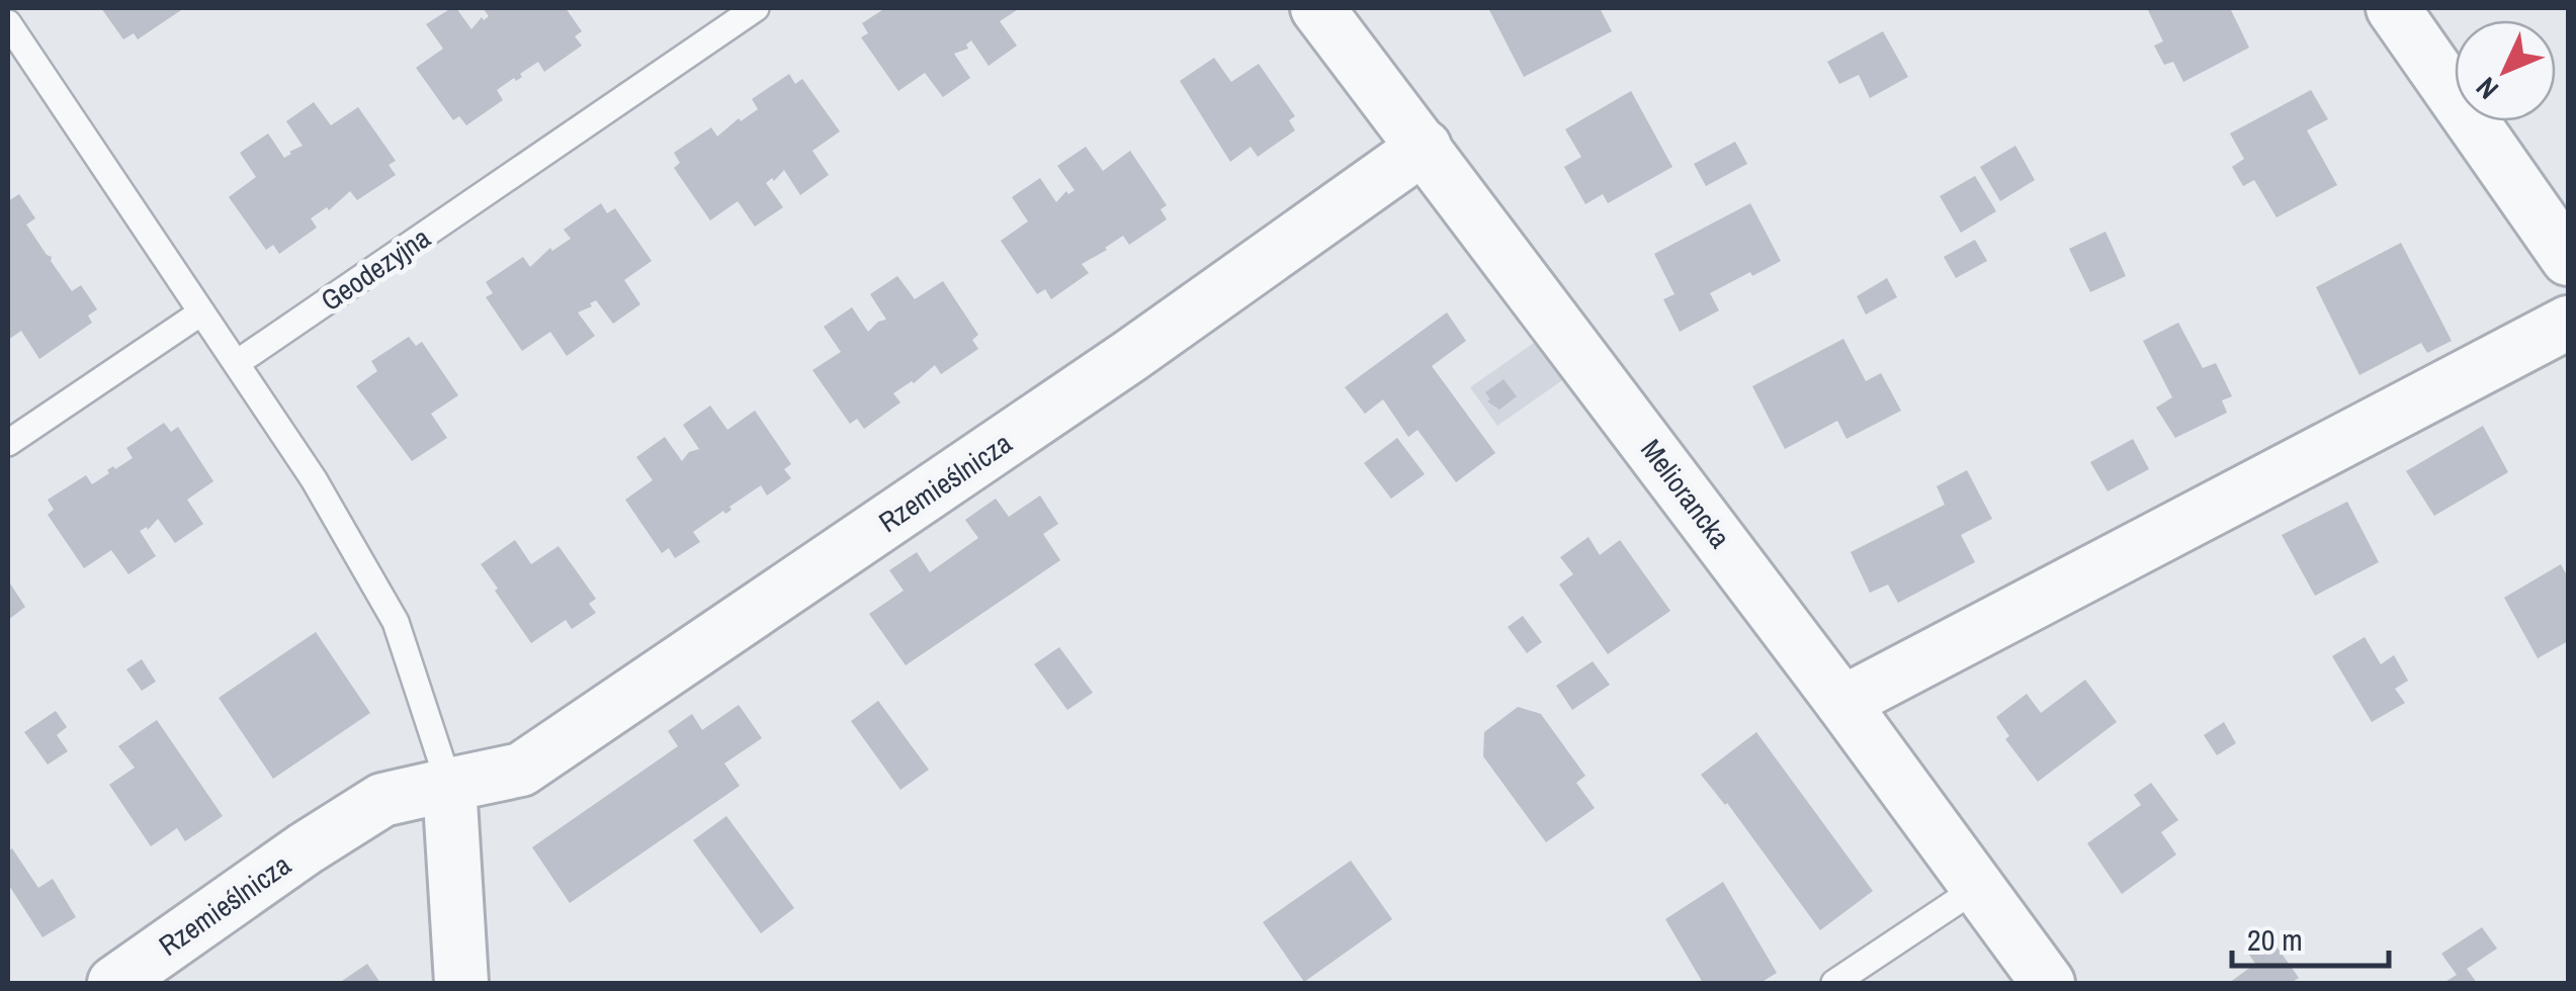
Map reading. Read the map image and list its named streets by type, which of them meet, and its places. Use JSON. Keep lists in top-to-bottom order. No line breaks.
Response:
{"streets":{"street":["Rzemieślnicza","Meliorancka"],"lane":["Geodezyjna"]},"crossings":[["Rzemieślnicza","Meliorancka"]],"scale_bar":"20 m","north":"bottom left"}
